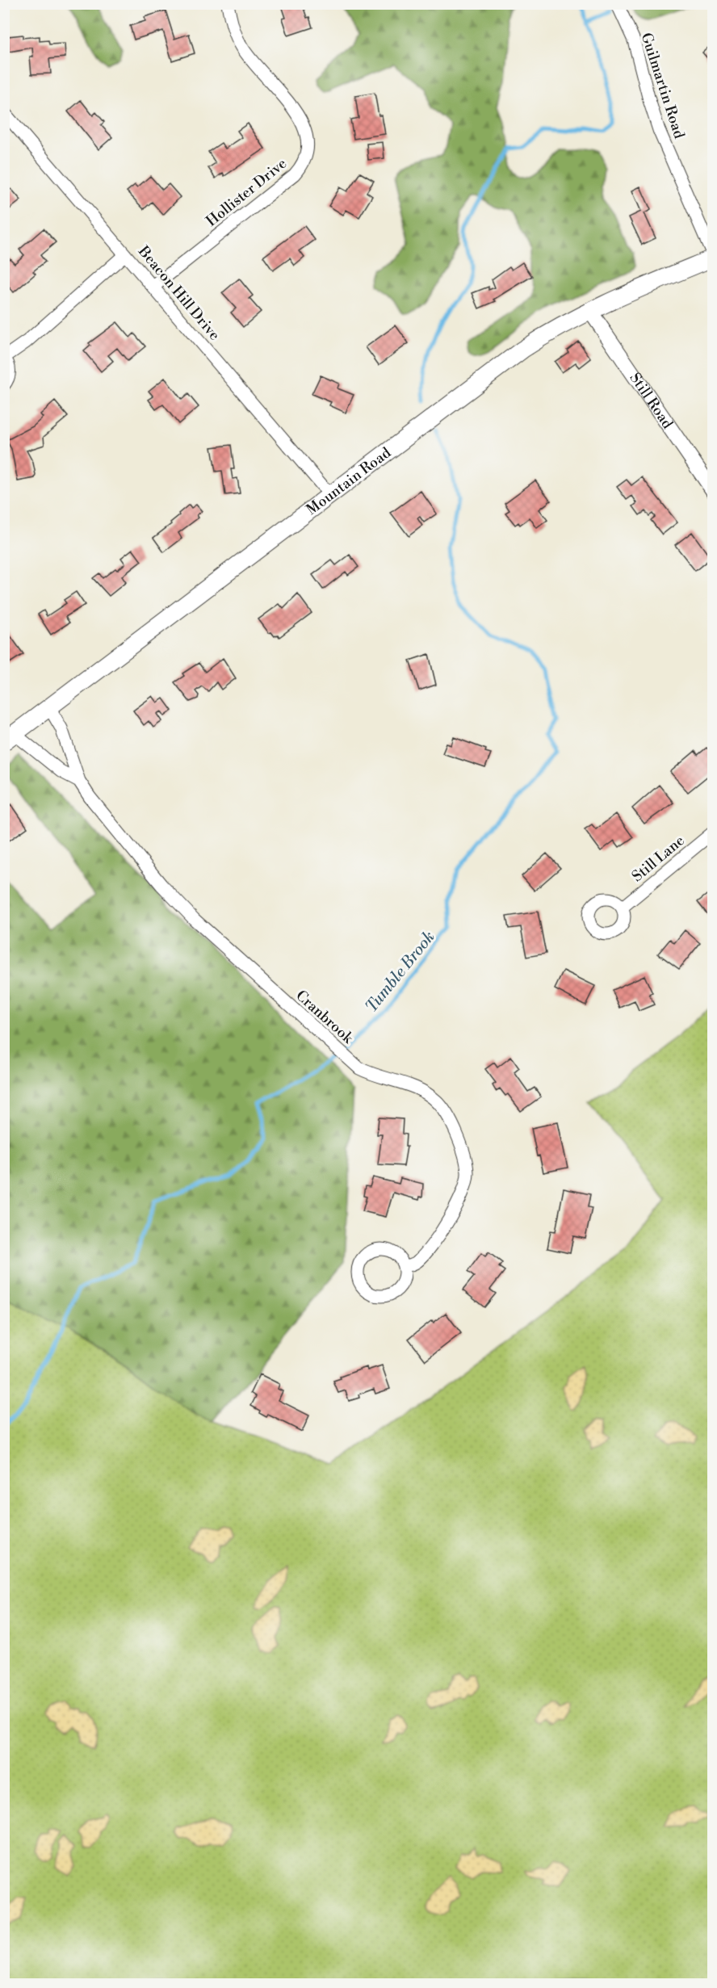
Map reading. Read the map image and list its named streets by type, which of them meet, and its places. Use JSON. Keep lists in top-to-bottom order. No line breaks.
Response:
{"streets":{"main road":["Mountain Road"],"street":["Guilmartin Road","Hollister Drive","Beacon Hill Drive","Still Road","Still Lane","Cranbrook"]},"crossings":[["Guilmartin Road","Mountain Road"],["Hollister Drive","Beacon Hill Drive"],["Beacon Hill Drive","Mountain Road"],["Still Road","Mountain Road"],["Mountain Road","Cranbrook"]],"water":["Tumble Brook"]}
